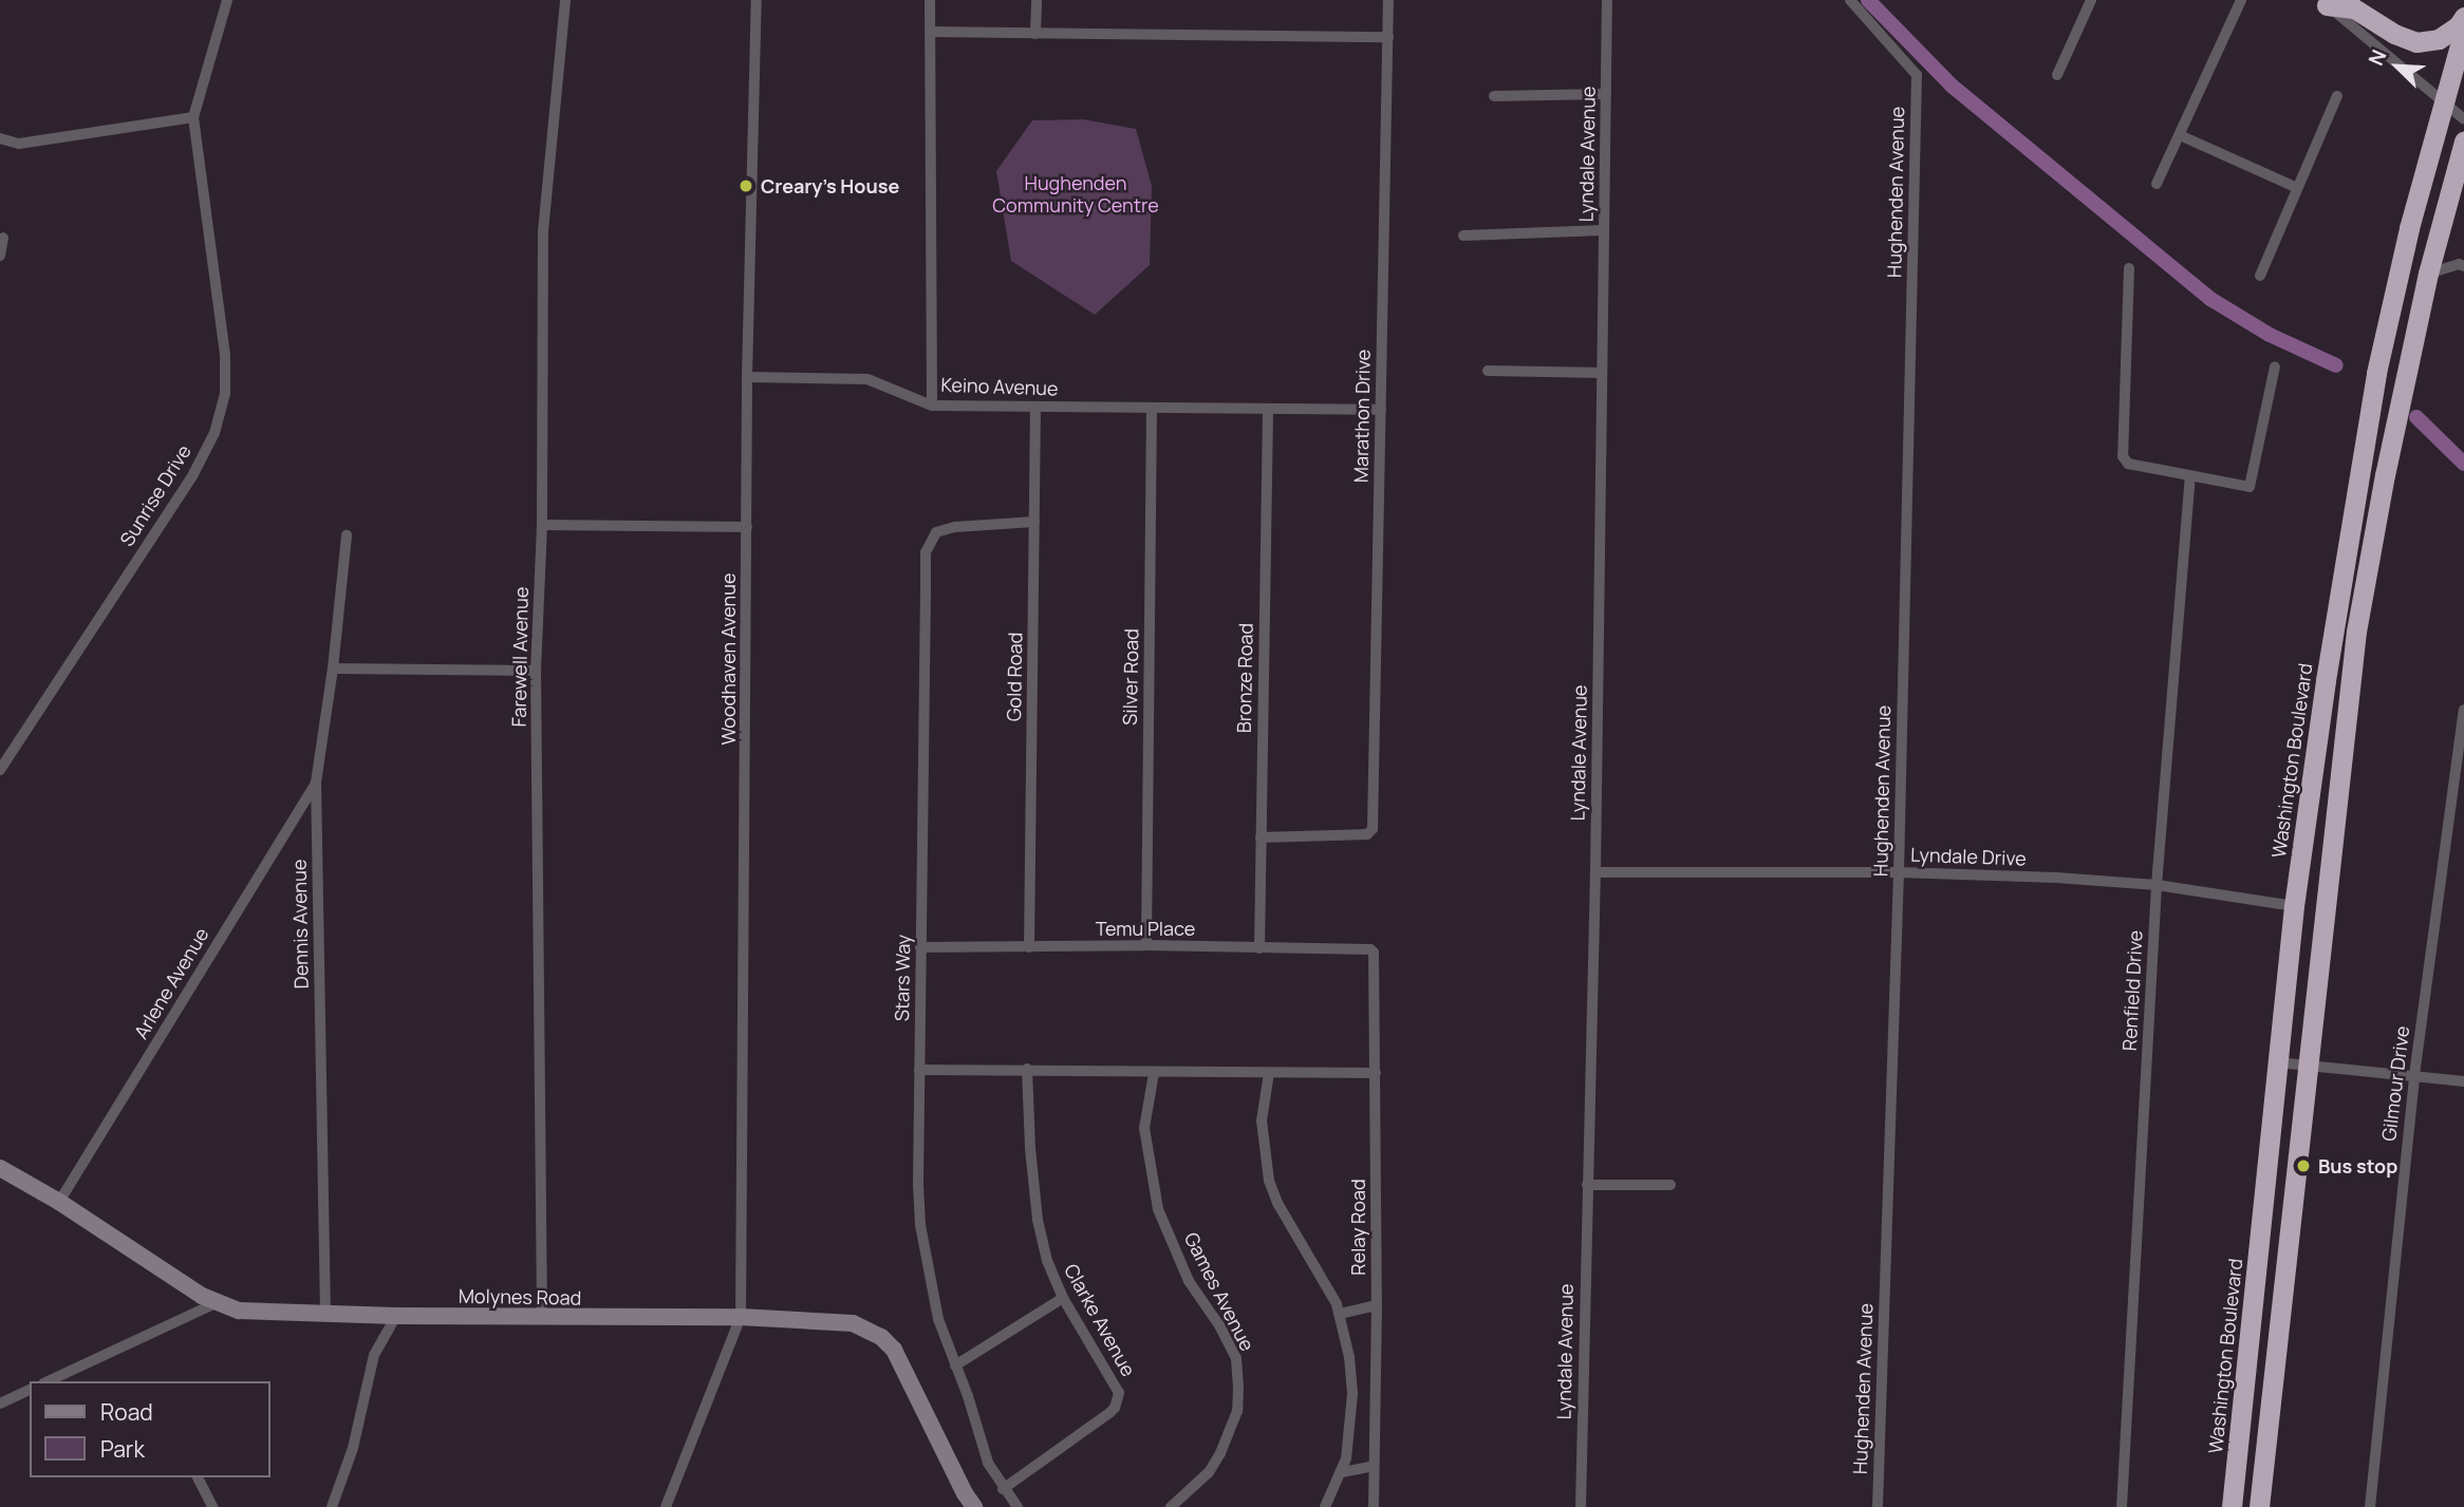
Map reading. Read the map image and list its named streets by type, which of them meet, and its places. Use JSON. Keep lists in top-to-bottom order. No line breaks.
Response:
{"streets":{"highway":["Washington Boulevard"],"main road":["Molynes Road"],"street":["Lyndale Avenue","Hughenden Avenue","Keino Avenue","Marathon Drive","Sunrise Drive","Farewell Avenue","Woodhaven Avenue","Gold Road","Silver Road","Bronze Road","Lyndale Drive","Dennis Avenue","Temu Place","Stars Way","Arlene Avenue","Renfield Drive","Gilmour Drive","Relay Road","Games Avenue","Clarke Avenue"]},"crossings":[["Lyndale Avenue","Lyndale Drive"],["Hughenden Avenue","Lyndale Drive"],["Keino Avenue","Marathon Drive"],["Keino Avenue","Gold Road"],["Keino Avenue","Silver Road"],["Keino Avenue","Bronze Road"],["Marathon Drive","Bronze Road"],["Farewell Avenue","Molynes Road"],["Woodhaven Avenue","Molynes Road"],["Gold Road","Temu Place"],["Gold Road","Stars Way"],["Silver Road","Temu Place"],["Bronze Road","Temu Place"],["Washington Boulevard","Lyndale Drive"],["Lyndale Drive","Renfield Drive"],["Dennis Avenue","Arlene Avenue"],["Dennis Avenue","Molynes Road"],["Temu Place","Stars Way"],["Temu Place","Relay Road"],["Stars Way","Clarke Avenue"],["Arlene Avenue","Molynes Road"]],"parks":["Hughenden Community Centre"],"places":["Creary's House","Bus stop"],"legend":["Road","Park"],"north":"top left"}
